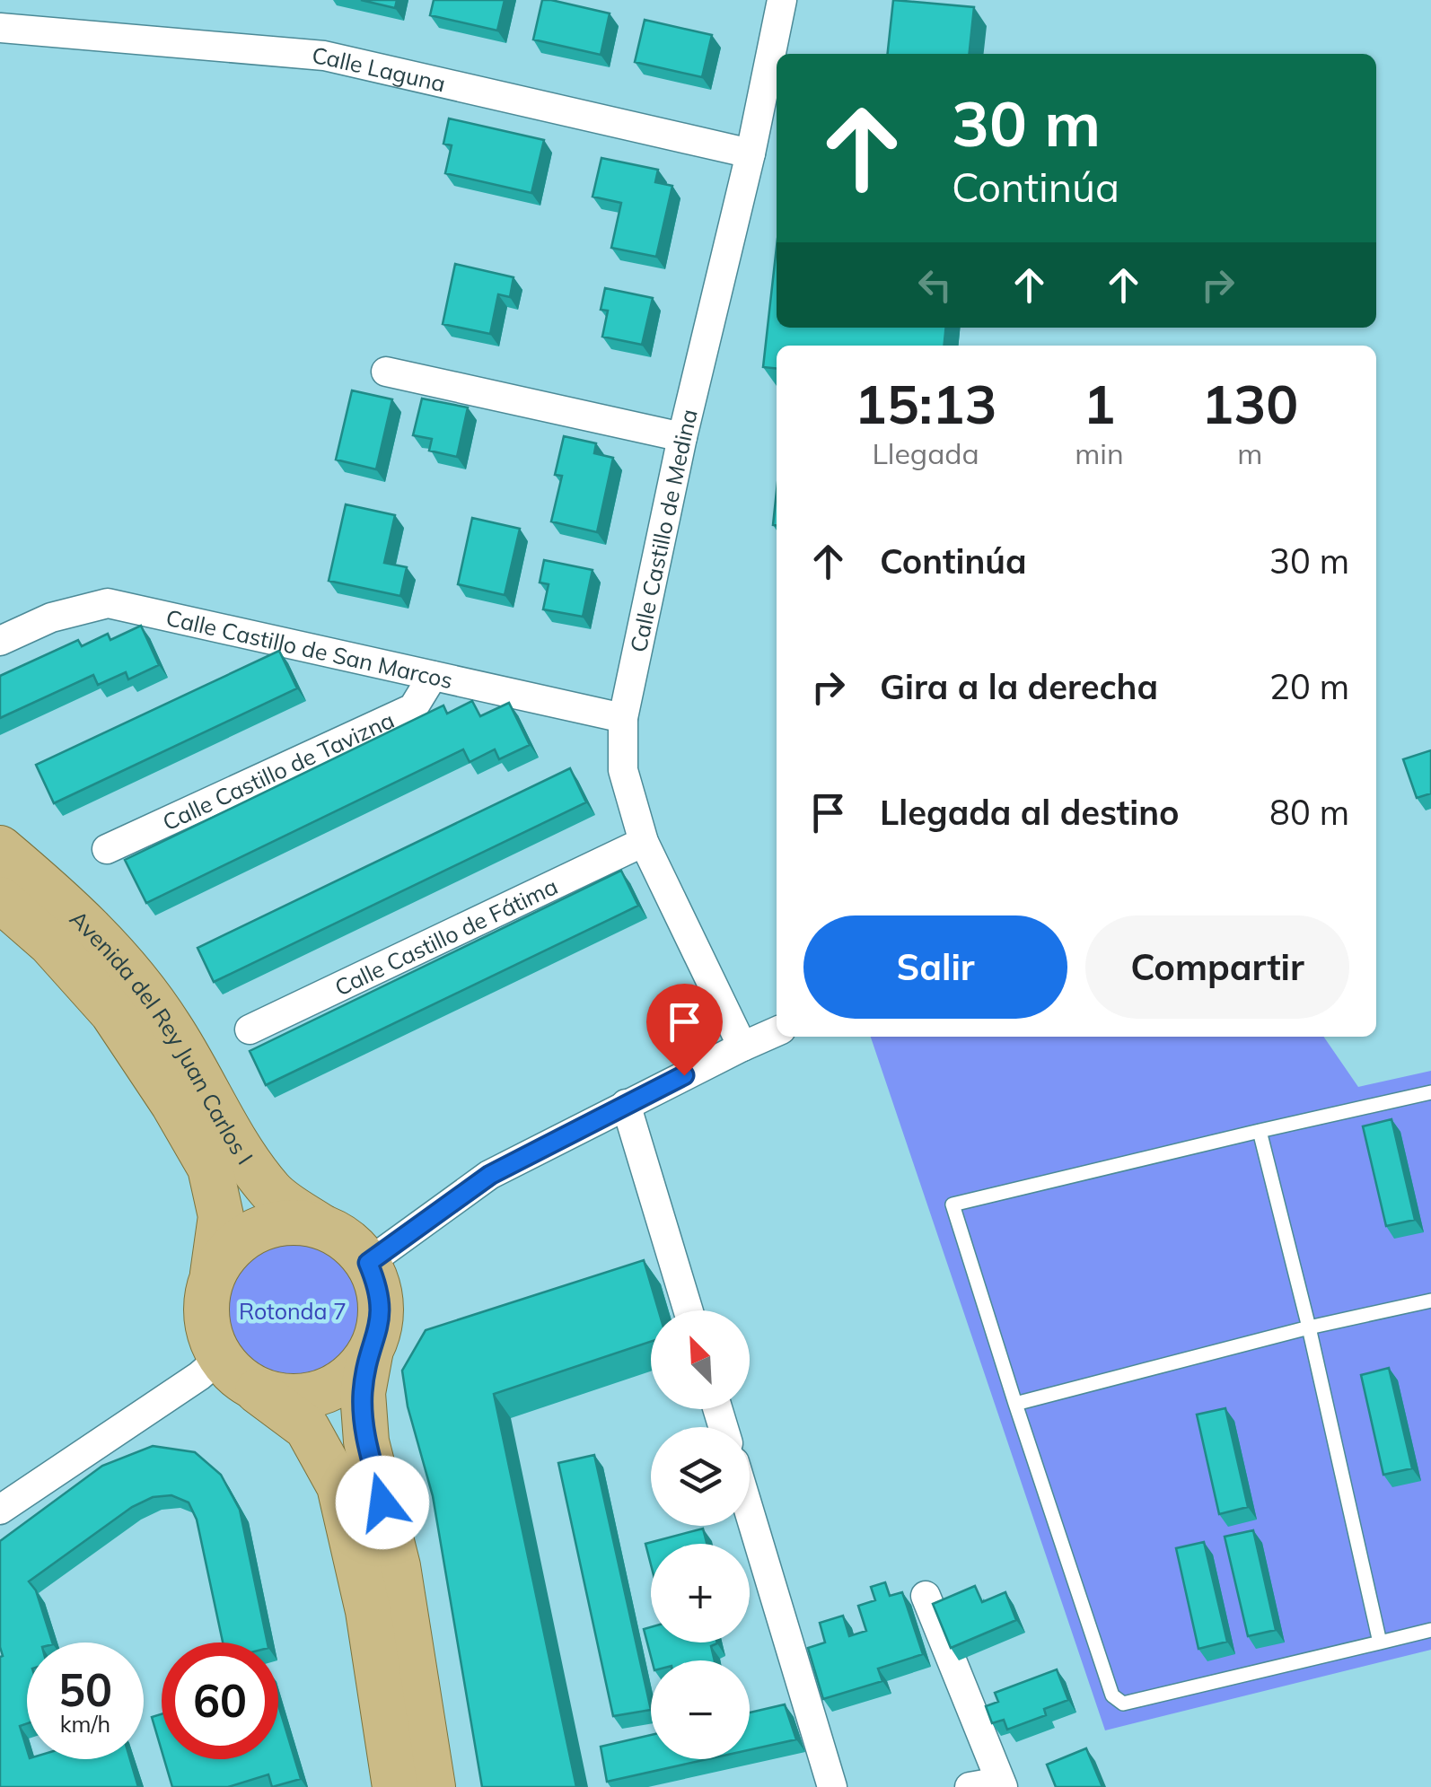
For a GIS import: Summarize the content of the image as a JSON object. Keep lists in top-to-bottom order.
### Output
{
  "streets": {
    "main road": ["Avenida del Rey Juan Carlos I"],
    "street": [
      "Calle Laguna",
      "Calle Castillo de Medina",
      "Calle Castillo de San Marcos",
      "Calle Castillo de Tavizna",
      "Calle Castillo de Fátima"
    ]
  },
  "crossings": [
    ["Calle Laguna", "Calle Castillo de Medina"],
    ["Calle Castillo de Medina", "Calle Castillo de San Marcos"],
    ["Calle Castillo de Medina", "Calle Castillo de Fátima"],
    ["Calle Castillo de San Marcos", "Calle Castillo de Tavizna"]
  ],
  "parks": ["Rotonda 7"],
  "north": "top left",
  "page": {
    "turn": ["30 m", "Continúa"],
    "eta": [
      "15:13",
      "Llegada",
      "1",
      "min",
      "130",
      "m"
    ],
    "list": [
      {
        "name": "Continúa",
        "value": "30 m"
      },
      {
        "name": "Gira a la derecha",
        "value": "20 m"
      },
      {
        "name": "Llegada al destino",
        "value": "80 m"
      }
    ],
    "buttons": ["Salir", "Compartir"],
    "map_buttons": ["+", "−"],
    "speed": "50 km/h",
    "limit": "60"
  }
}
